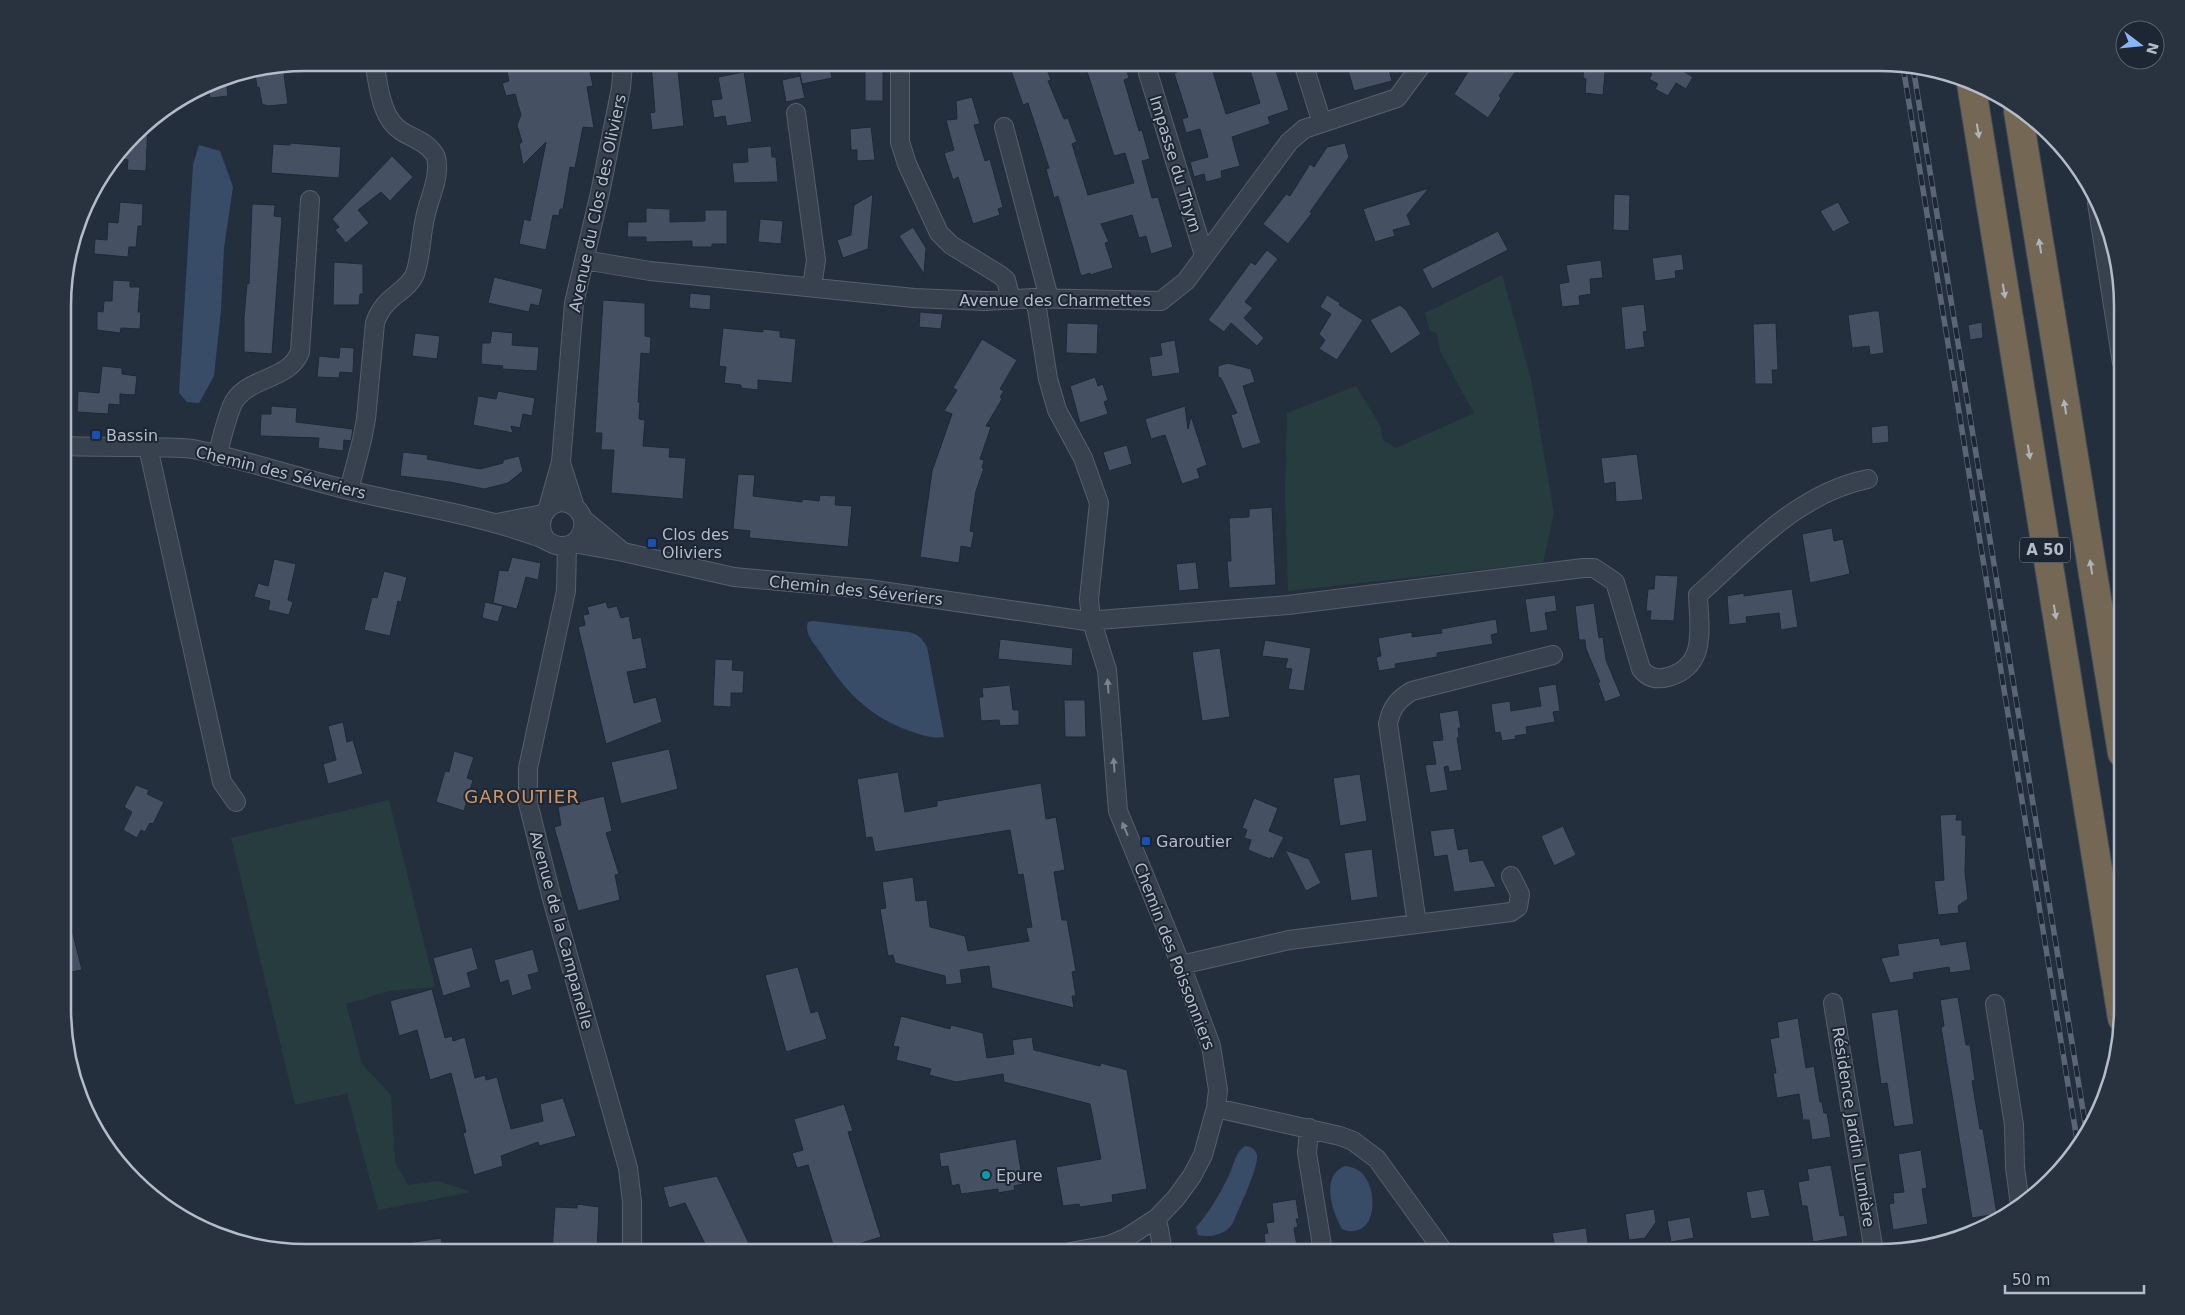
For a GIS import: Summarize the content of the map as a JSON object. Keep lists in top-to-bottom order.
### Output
{
  "streets": {
    "highway": ["A 50"],
    "street": [
      "Impasse du Thym",
      "Avenue du Clos des Oliviers",
      "Avenue des Charmettes",
      "Chemin des Séveriers",
      "Avenue de la Campanelle",
      "Chemin des Poissonniers",
      "Résidence Jardin Lumière"
    ]
  },
  "crossings": [
    ["Impasse du Thym", "Avenue des Charmettes"],
    ["Avenue du Clos des Oliviers", "Avenue des Charmettes"],
    ["Avenue du Clos des Oliviers", "Chemin des Séveriers"],
    ["Avenue du Clos des Oliviers", "Avenue de la Campanelle"],
    ["Avenue des Charmettes", "Chemin des Poissonniers"],
    ["Chemin des Séveriers", "Avenue de la Campanelle"],
    ["Chemin des Séveriers", "Chemin des Poissonniers"]
  ],
  "districts": ["GAROUTIER"],
  "places": {
    "transit": ["Bassin", "Clos des Oliviers", "Garoutier"],
    "other": ["Epure"]
  },
  "scale_bar": "50 m",
  "north": "right"
}
